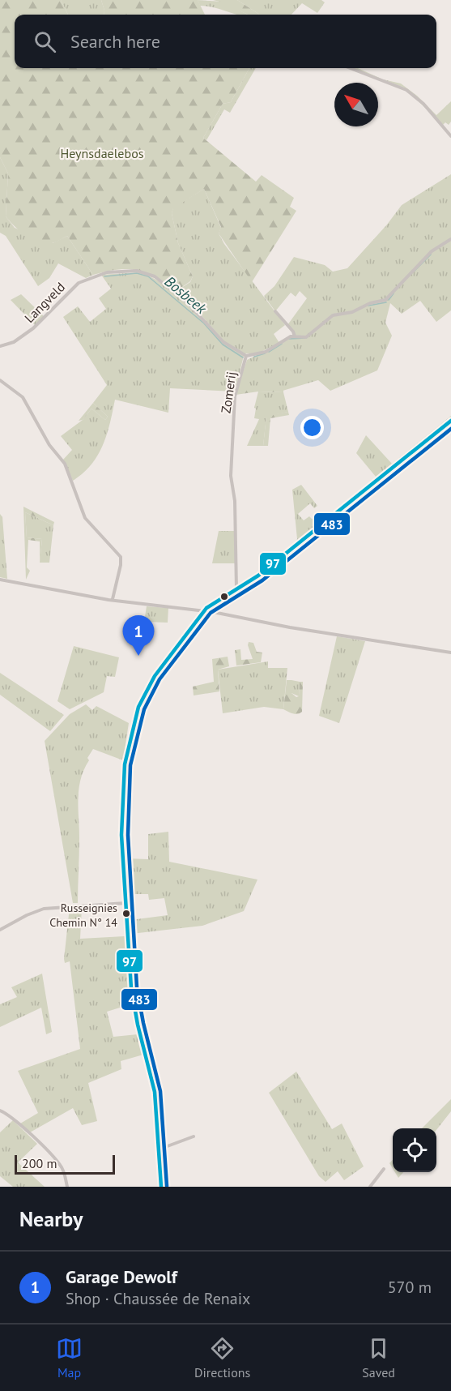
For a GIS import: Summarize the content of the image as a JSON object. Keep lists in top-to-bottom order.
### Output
{
  "streets": {
    "street": ["Langveld", "Zomerij"]
  },
  "crossings": [
    ["Langveld", "Zomerij"]
  ],
  "water": ["Bosbeek"],
  "parks": ["Heynsdaelebos"],
  "places": ["Russeignies Chemin N° 14"],
  "lines": ["transit line 97", "transit line 483"],
  "scale_bar": "200 m",
  "north": "top left",
  "page": {
    "search": "Search here",
    "pins": "1",
    "scale": "200 m",
    "heading": "Nearby",
    "list": [
      {
        "mark": "1",
        "name": "Garage Dewolf",
        "note": "Shop · Chaussée de Renaix",
        "value": "570 m"
      }
    ],
    "nav": ["Map", "Directions", "Saved"]
  }
}
